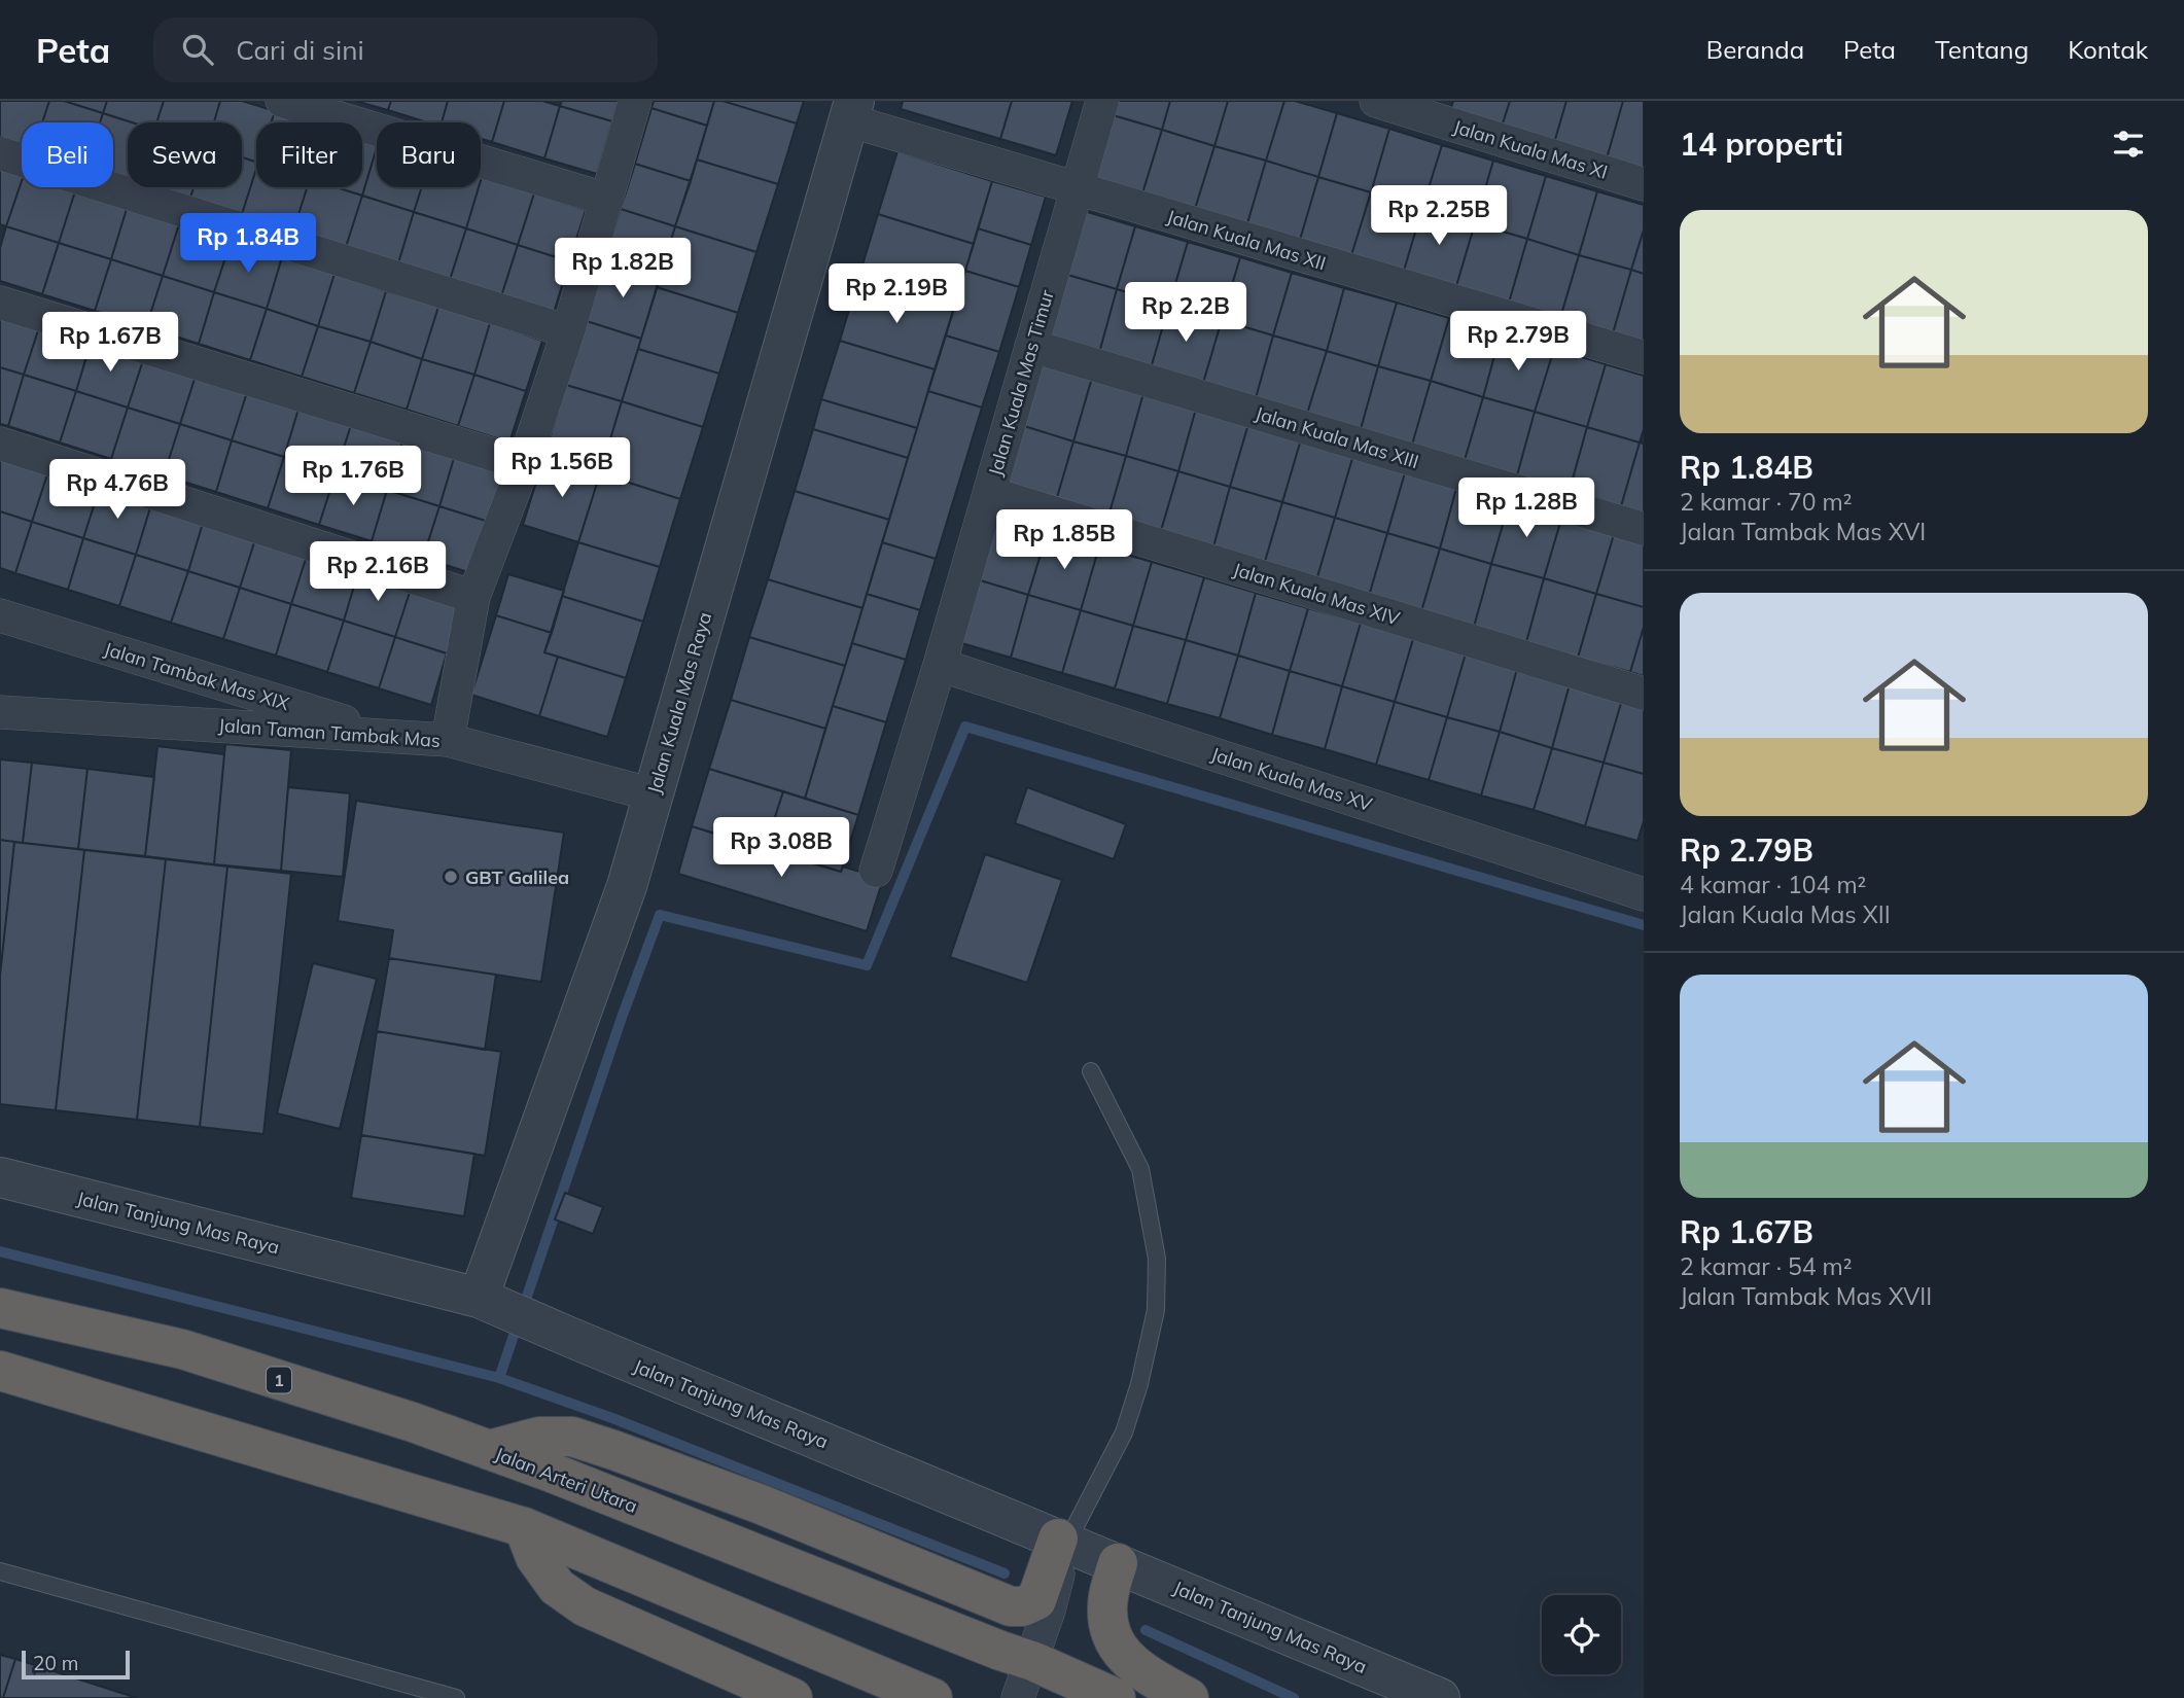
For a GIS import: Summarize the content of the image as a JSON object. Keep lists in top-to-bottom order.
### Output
{
  "streets": {
    "highway": ["1", "Jalan Arteri Utara"],
    "street": [
      "Jalan Kuala Mas XI",
      "Jalan Kuala Mas XII",
      "Jalan Kuala Mas Timur",
      "Jalan Kuala Mas XIII",
      "Jalan Kuala Mas XIV",
      "Jalan Tambak Mas XIX",
      "Jalan Kuala Mas Raya",
      "Jalan Taman Tambak Mas",
      "Jalan Kuala Mas XV",
      "Jalan Tanjung Mas Raya"
    ]
  },
  "crossings": [
    ["Jalan Kuala Mas XII", "Jalan Kuala Mas Timur"],
    ["Jalan Kuala Mas XII", "Jalan Kuala Mas Raya"],
    ["Jalan Kuala Mas Timur", "Jalan Kuala Mas XIII"],
    ["Jalan Kuala Mas Timur", "Jalan Kuala Mas XIV"],
    ["Jalan Kuala Mas Timur", "Jalan Kuala Mas XV"],
    ["Jalan Tambak Mas XIX", "Jalan Taman Tambak Mas"],
    ["Jalan Kuala Mas Raya", "Jalan Taman Tambak Mas"],
    ["Jalan Kuala Mas Raya", "Jalan Tanjung Mas Raya"]
  ],
  "places": ["GBT Galilea"],
  "scale_bar": "20 m",
  "page": {
    "header": "Peta",
    "search": "Cari di sini",
    "nav": [
      "Beranda",
      "Peta",
      "Tentang",
      "Kontak"
    ],
    "heading": "14 properti",
    "chip": [
      "Beli",
      "Sewa",
      "Filter",
      "Baru"
    ],
    "price": [
      "Rp 2.25B",
      "Rp 1.84B",
      "Rp 1.82B",
      "Rp 2.19B",
      "Rp 2.2B",
      "Rp 2.79B",
      "Rp 1.67B",
      "Rp 1.56B",
      "Rp 1.76B",
      "Rp 4.76B",
      "Rp 1.28B",
      "Rp 1.85B",
      "Rp 2.16B",
      "Rp 3.08B"
    ],
    "list": [
      {
        "name": "Rp 1.84B",
        "note": "2 kamar · 70 m² · Jalan Tambak Mas XVI"
      },
      {
        "name": "Rp 2.79B",
        "note": "4 kamar · 104 m² · Jalan Kuala Mas XII"
      },
      {
        "name": "Rp 1.67B",
        "note": "2 kamar · 54 m² · Jalan Tambak Mas XVII"
      }
    ],
    "scale": "20 m"
  }
}
